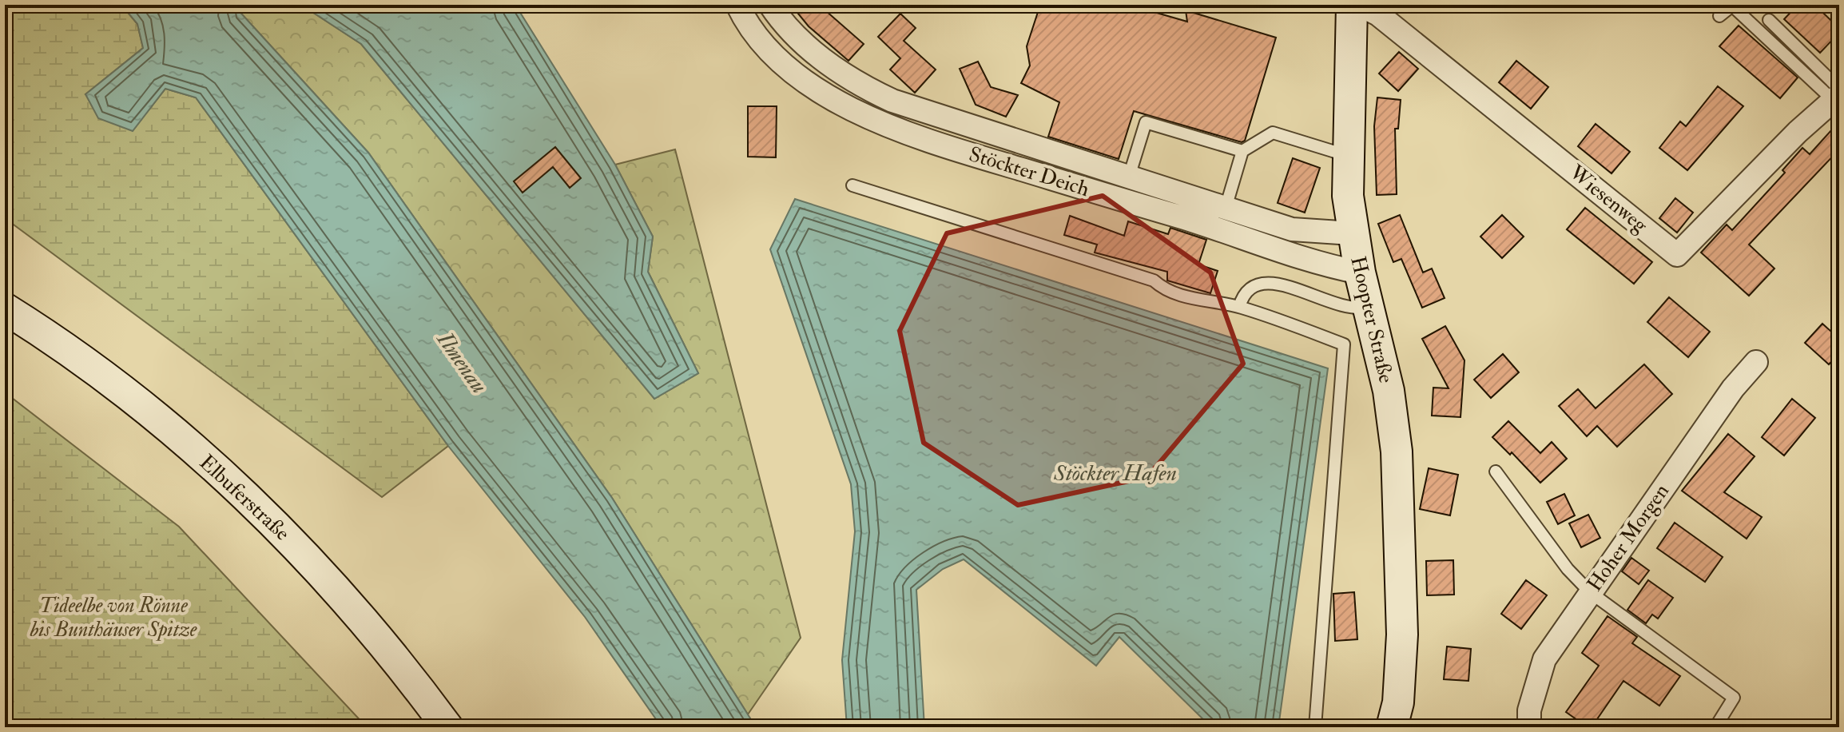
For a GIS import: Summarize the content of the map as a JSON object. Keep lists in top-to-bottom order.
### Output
{
  "streets": {
    "street": [
      "Stöckter Deich",
      "Wiesenweg",
      "Hoopter Straße",
      "Elbuferstraße",
      "Hoher Morgen"
    ]
  },
  "crossings": [
    ["Stöckter Deich", "Hoopter Straße"]
  ],
  "water": ["Ilmenau", "Stöckter Hafen"],
  "parks": ["Tideelbe von Rönne bis Bunthäuser Spitze"]
}
